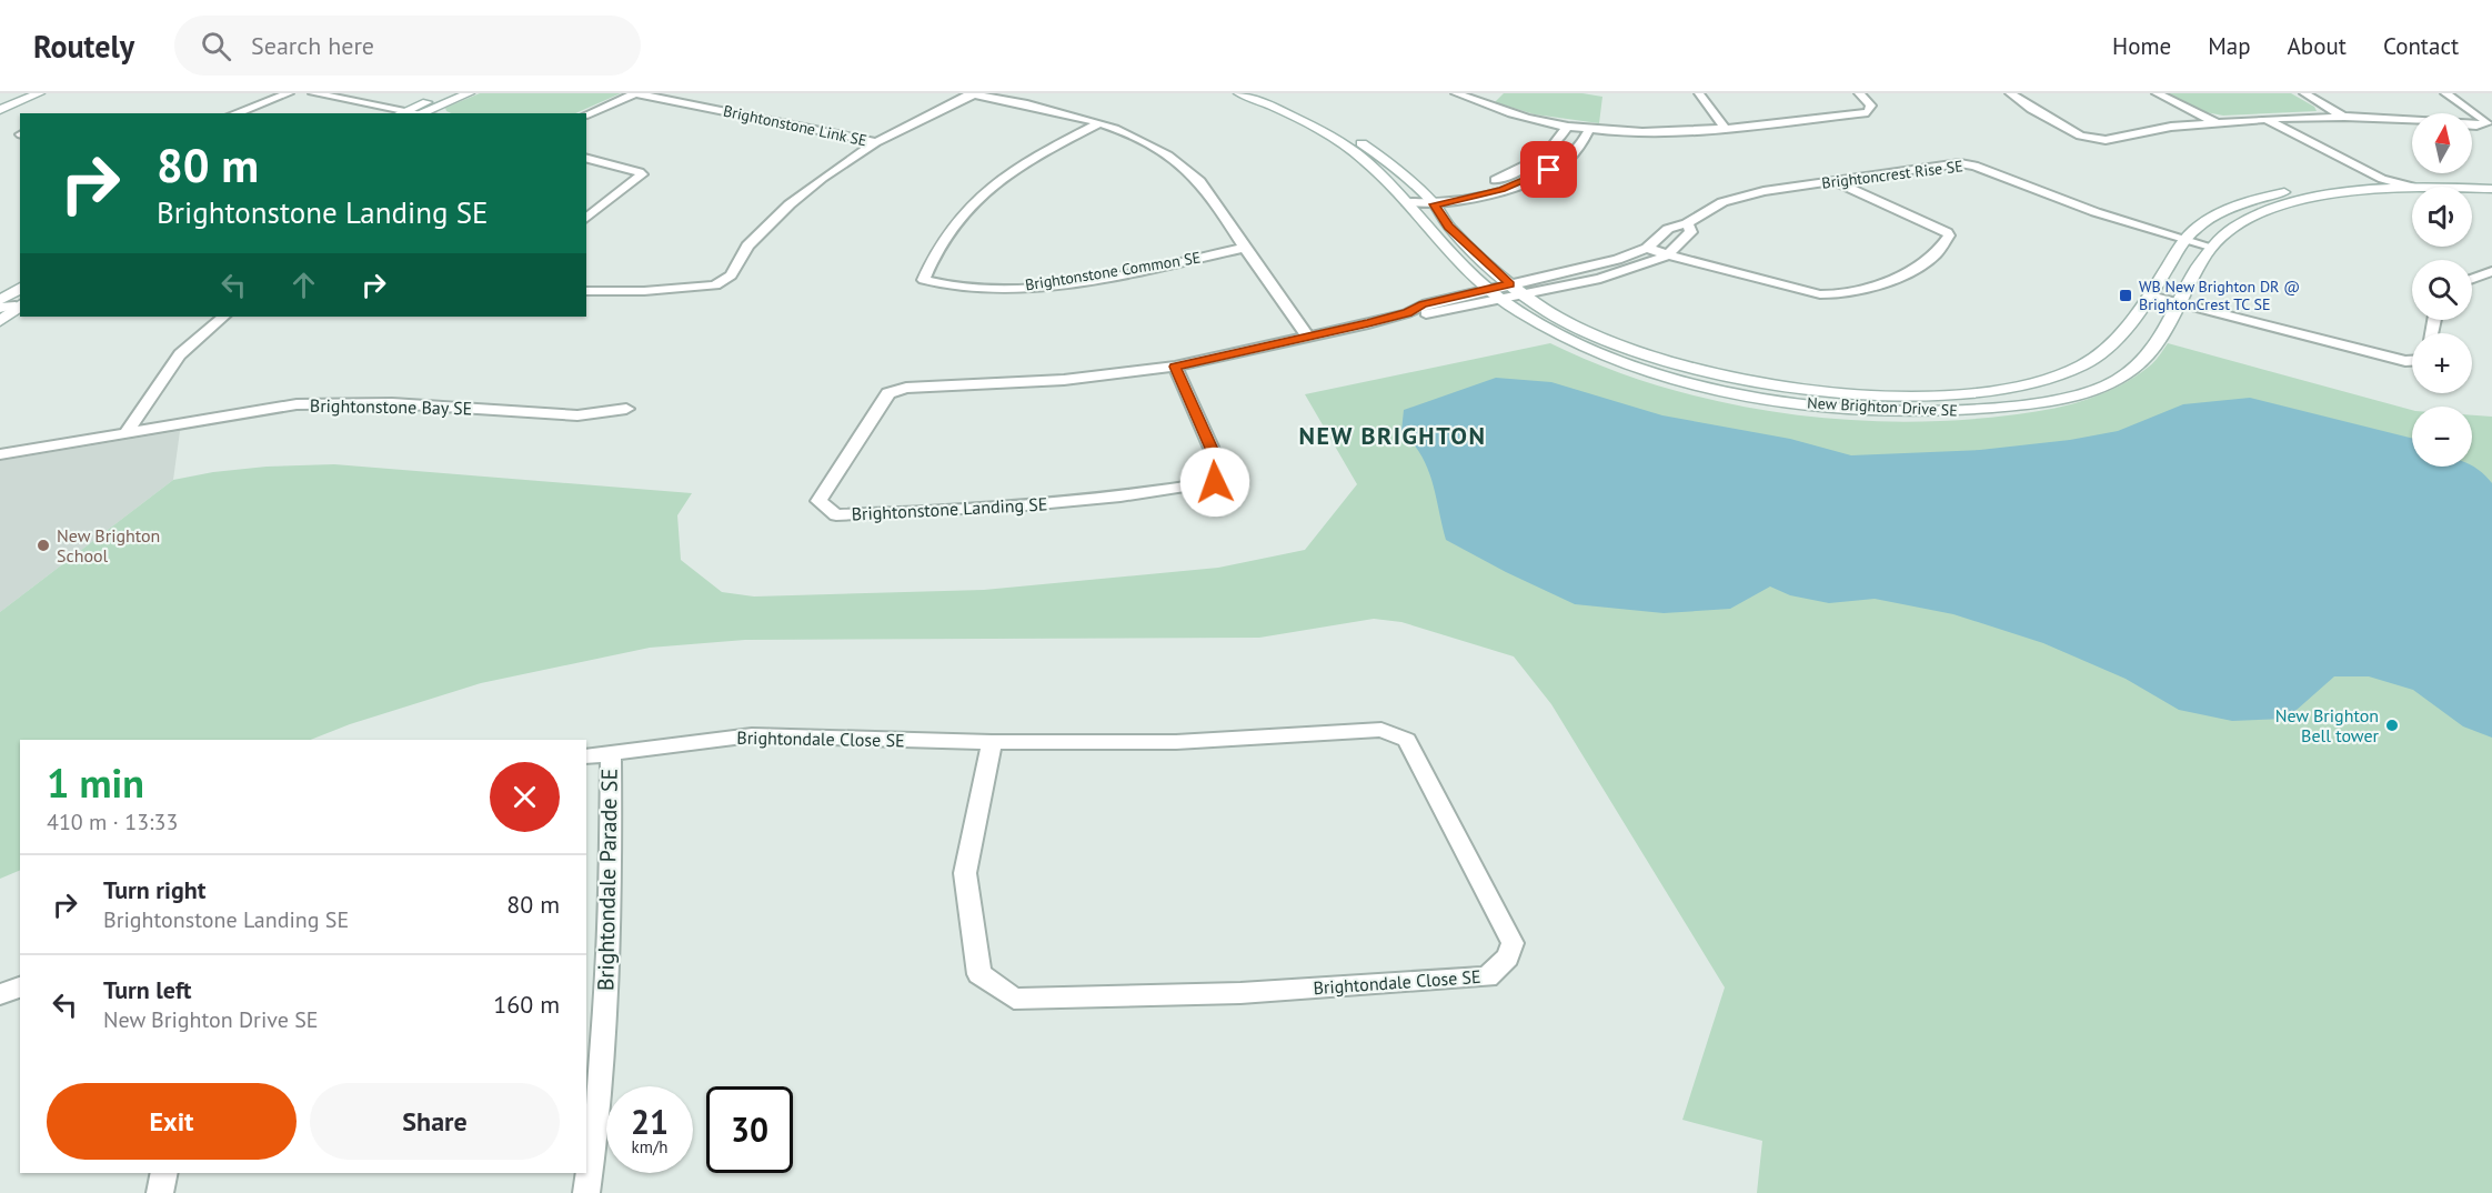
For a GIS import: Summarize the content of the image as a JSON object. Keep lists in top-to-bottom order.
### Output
{
  "streets": {
    "street": [
      "Brightonstone Link SE",
      "Brightoncrest Rise SE",
      "Brightonstone Common SE",
      "Brightonstone Bay SE",
      "New Brighton Drive SE",
      "Brightonstone Landing SE",
      "Brightondale Close SE",
      "Brightondale Parade SE"
    ]
  },
  "crossings": [
    ["Brightoncrest Rise SE", "New Brighton Drive SE"],
    ["Brightoncrest Rise SE", "Brightonstone Landing SE"],
    ["New Brighton Drive SE", "Brightonstone Landing SE"],
    ["Brightondale Close SE", "Brightondale Parade SE"]
  ],
  "districts": ["NEW BRIGHTON"],
  "places": {
    "transit": ["WB New Brighton DR @ BrightonCrest TC SE"],
    "other": ["New Brighton School", "New Brighton Bell tower"]
  },
  "north": "top",
  "page": {
    "header": "Routely",
    "search": "Search here",
    "nav": [
      "Home",
      "Map",
      "About",
      "Contact"
    ],
    "map_buttons": ["+", "−"],
    "turn": ["80 m", "Brightonstone Landing SE"],
    "heading": ["1 min", "410 m · 13:33"],
    "list": [
      {
        "name": "Turn right",
        "note": "Brightonstone Landing SE",
        "value": "80 m"
      },
      {
        "name": "Turn left",
        "note": "New Brighton Drive SE",
        "value": "160 m"
      }
    ],
    "buttons": ["Exit", "Share"],
    "speed": "21 km/h",
    "limit": "30"
  }
}
